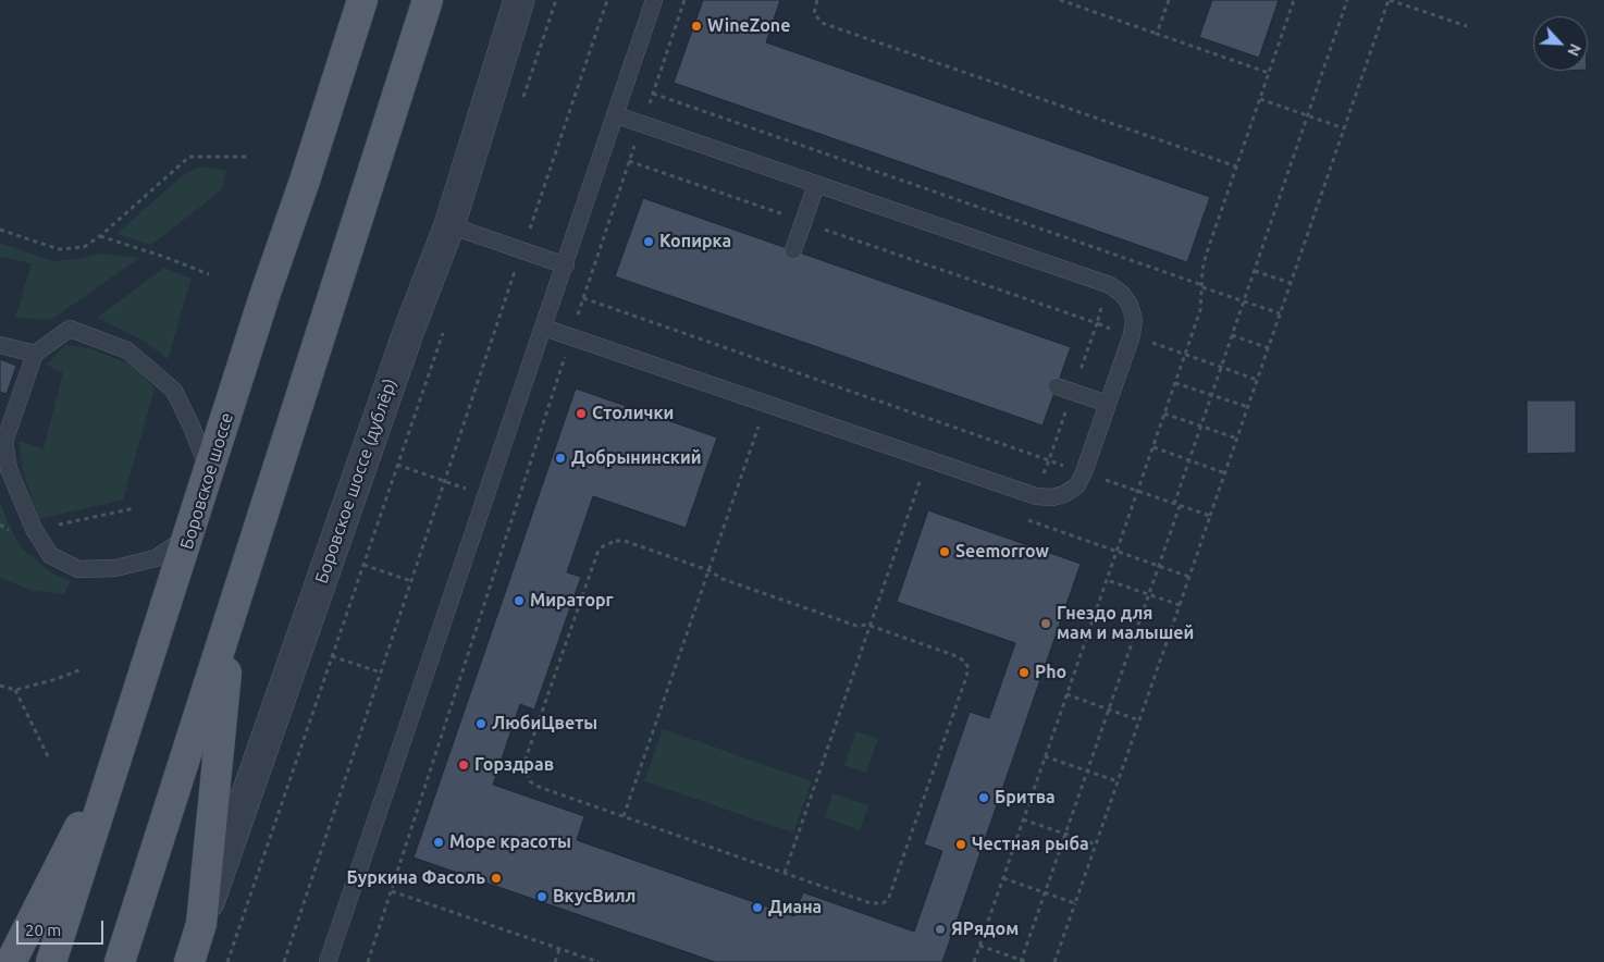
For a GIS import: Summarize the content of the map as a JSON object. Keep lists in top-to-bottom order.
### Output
{
  "streets": {
    "main road": ["Боровское шоссе", "Боровское шоссе (дублёр)"]
  },
  "places": [
    "WineZone",
    "Копирка",
    "Столички",
    "Добрынинский",
    "Seemorrow",
    "Мираторг",
    "Гнездо для мам и малышей",
    "Pho",
    "ЛюбиЦветы",
    "Горздрав",
    "Бритва",
    "Море красоты",
    "Честная рыба",
    "Буркина Фасоль",
    "ВкусВилл",
    "Диана",
    "ЯРядом"
  ],
  "scale_bar": "20 m",
  "north": "bottom right"
}
